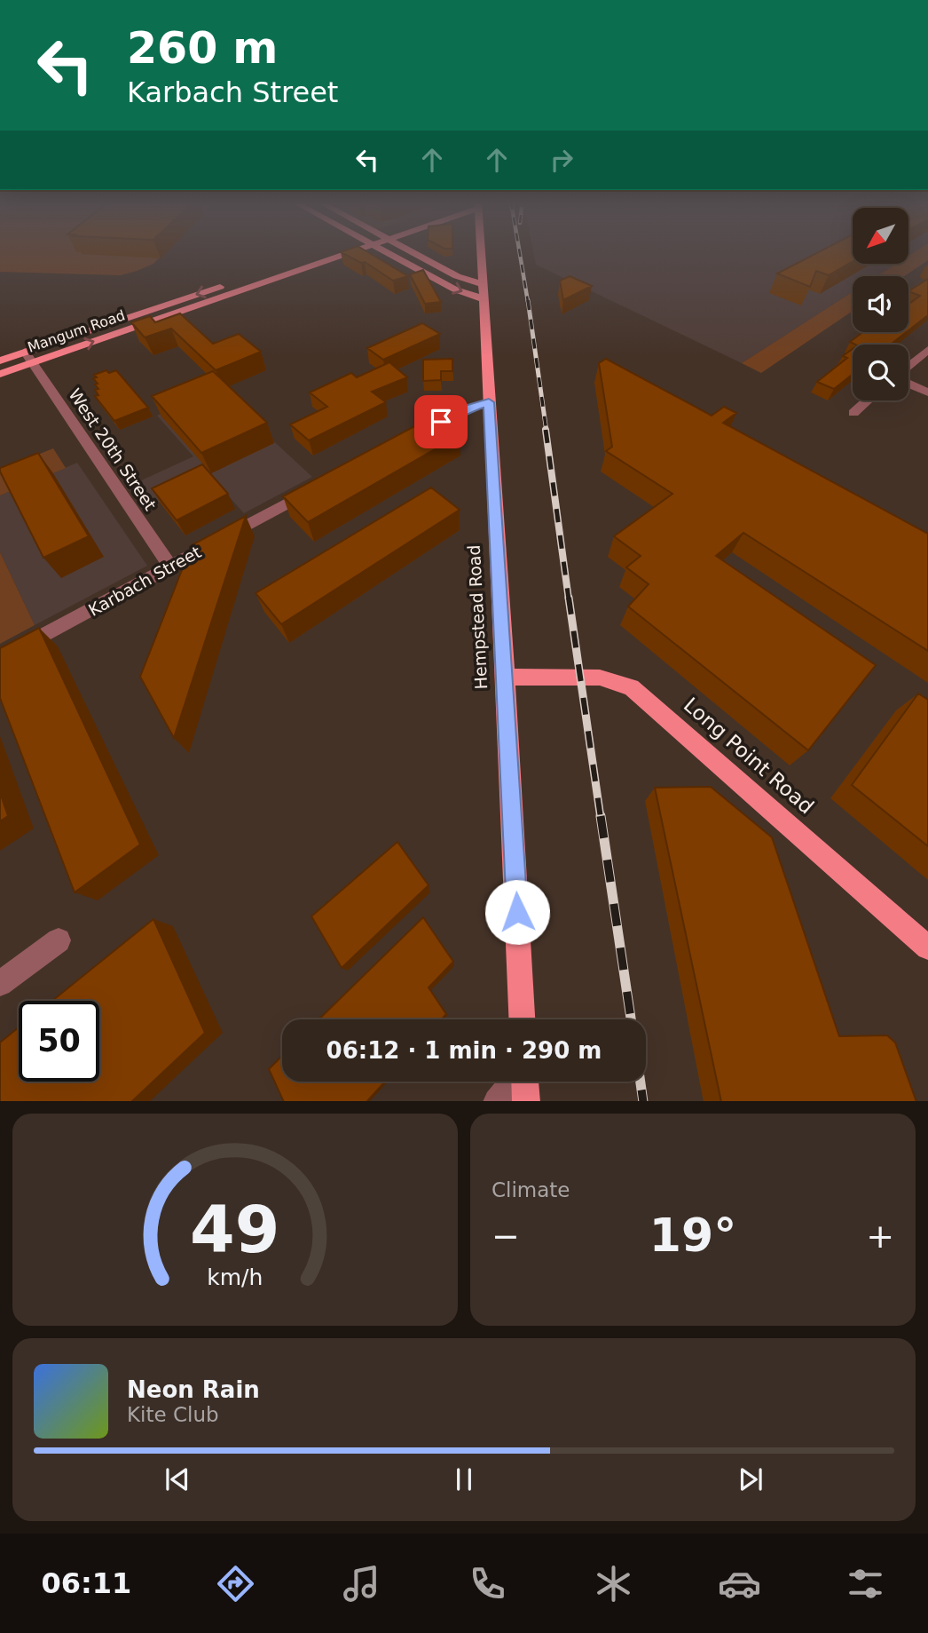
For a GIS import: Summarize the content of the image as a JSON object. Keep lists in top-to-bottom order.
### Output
{
  "streets": {
    "main road": ["Mangum Road", "Hempstead Road", "Long Point Road"],
    "street": ["West 20th Street", "Karbach Street"]
  },
  "crossings": [
    ["Mangum Road", "West 20th Street"],
    ["West 20th Street", "Karbach Street"],
    ["Hempstead Road", "Long Point Road"]
  ],
  "north": "bottom left",
  "page": {
    "turn": ["260 m", "Karbach Street"],
    "limit": "50",
    "trip": "06:12 · 1 min · 290 m",
    "tile": "Climate",
    "heat": ["−", "19°", "+"],
    "song": ["Neon Rain", "Kite Club"],
    "tabs": "06:11",
    "gauge": ["49", "km/h"]
  }
}
